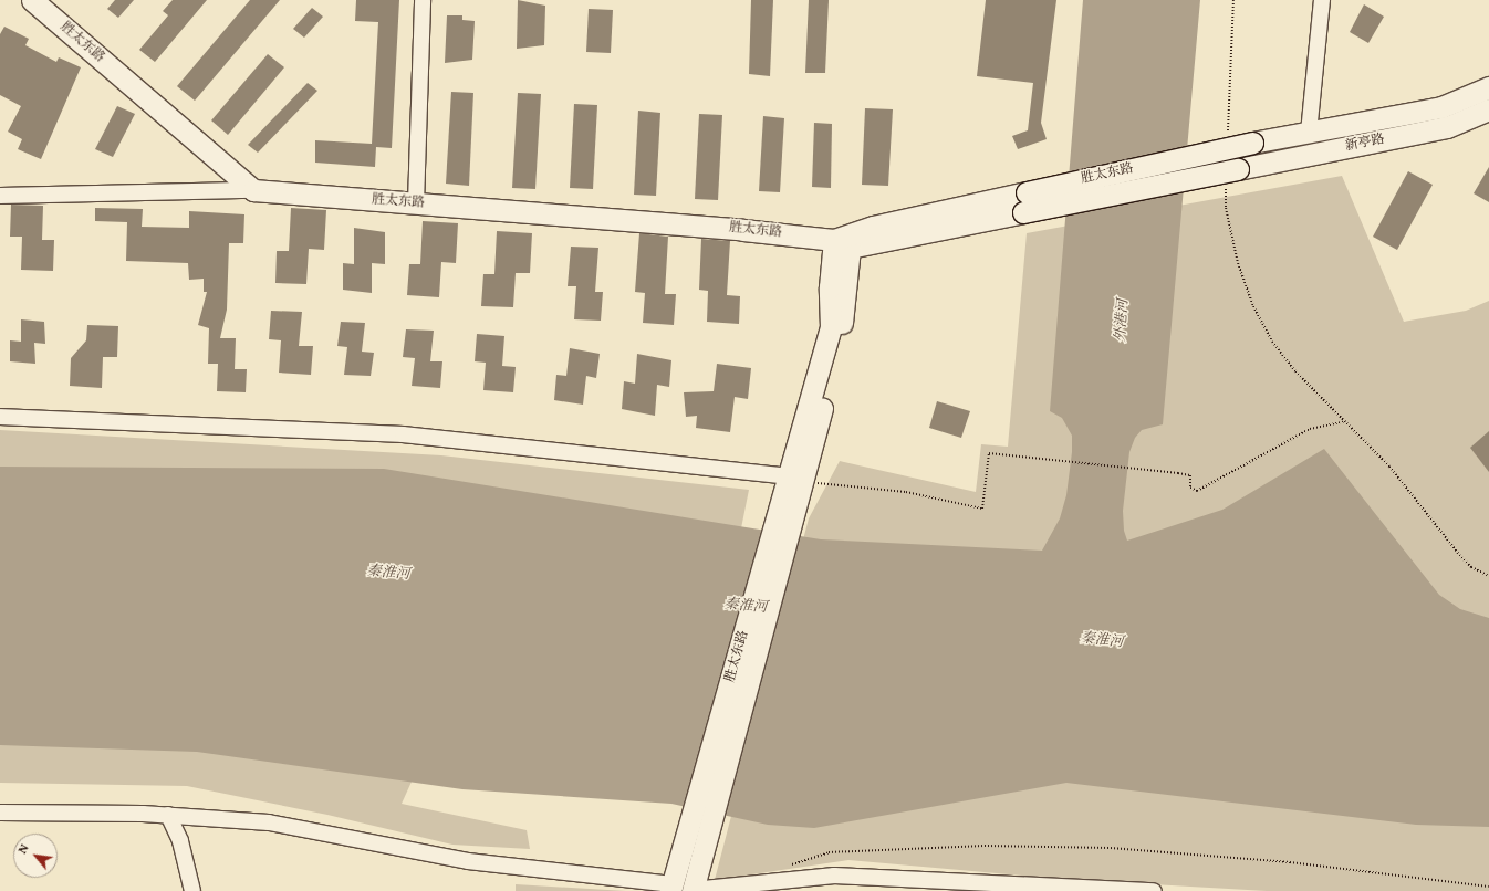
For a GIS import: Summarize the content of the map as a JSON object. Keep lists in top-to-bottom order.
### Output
{
  "streets": {
    "main road": ["胜太东路", "新亭路"]
  },
  "crossings": [
    ["胜太东路", "新亭路"]
  ],
  "water": ["外港河", "秦淮河"],
  "north": "top left"
}
